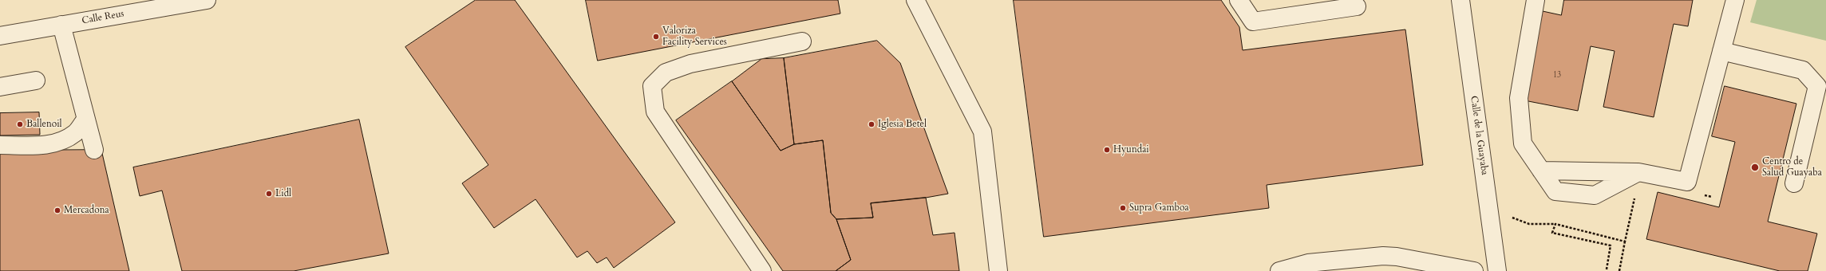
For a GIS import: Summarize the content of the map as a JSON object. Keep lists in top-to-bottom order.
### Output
{
  "streets": {
    "street": ["Calle Reus", "Calle de la Guayaba"]
  },
  "places": [
    "Valoriza Facility Services",
    "Ballenoil",
    "Iglesia Betel",
    "Hyundai",
    "Centro de Salud Guayaba",
    "Lidl",
    "Supra Gamboa",
    "Mercadona"
  ],
  "house_numbers": ["13"]
}
